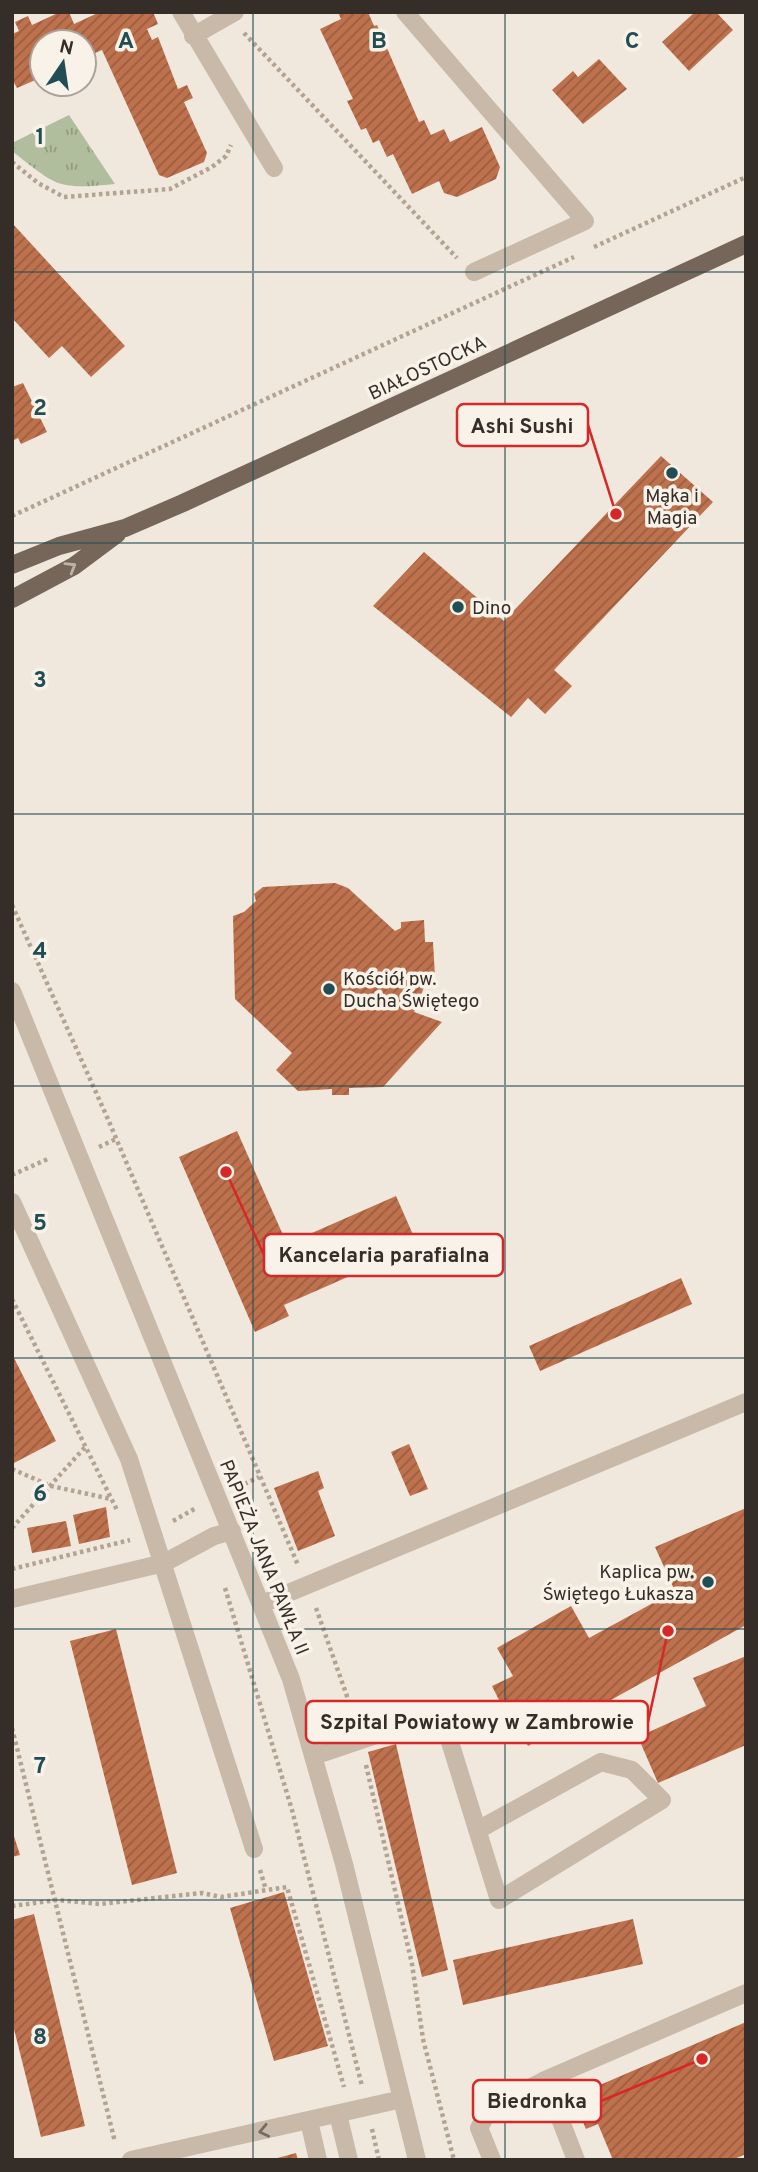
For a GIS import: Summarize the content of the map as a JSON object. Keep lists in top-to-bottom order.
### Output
{
  "streets": {
    "main road": ["BIAŁOSTOCKA"],
    "street": ["PAPIEŻA JANA PAWŁA II"]
  },
  "places": [
    "Mąka i Magia",
    "Ashi Sushi",
    "Dino",
    "Kościół pw. Ducha Świętego",
    "Kancelaria parafialna",
    "Kaplica pw. Świętego Łukasza",
    "Szpital Powiatowy w Zambrowie",
    "Biedronka"
  ],
  "north": "top",
  "grid": {
    "columns": ["A", "B", "C"],
    "rows": [
      "1",
      "2",
      "3",
      "4",
      "5",
      "6",
      "7",
      "8"
    ]
  }
}
